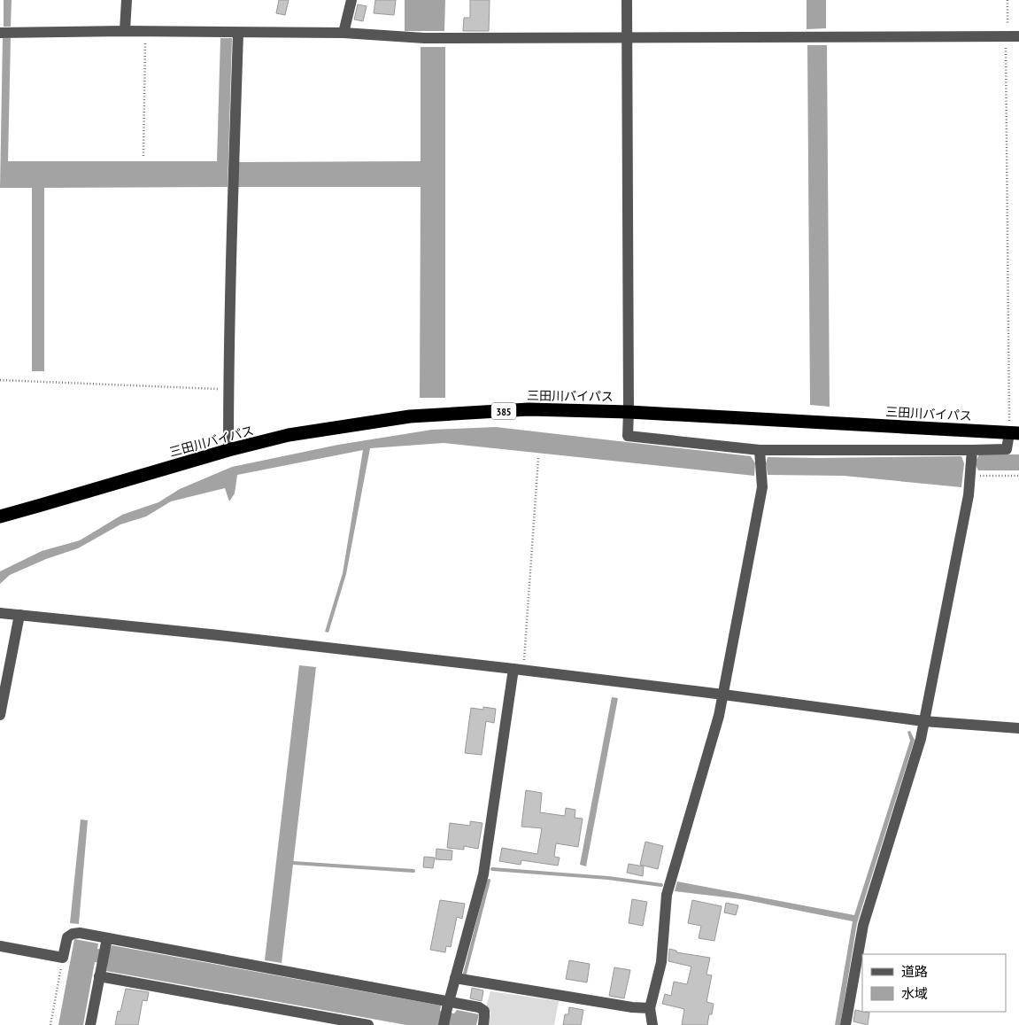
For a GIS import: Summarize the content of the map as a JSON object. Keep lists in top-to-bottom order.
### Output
{
  "streets": {
    "highway": ["三田川バイパス", "385"]
  },
  "legend": ["道路", "水域"]
}
